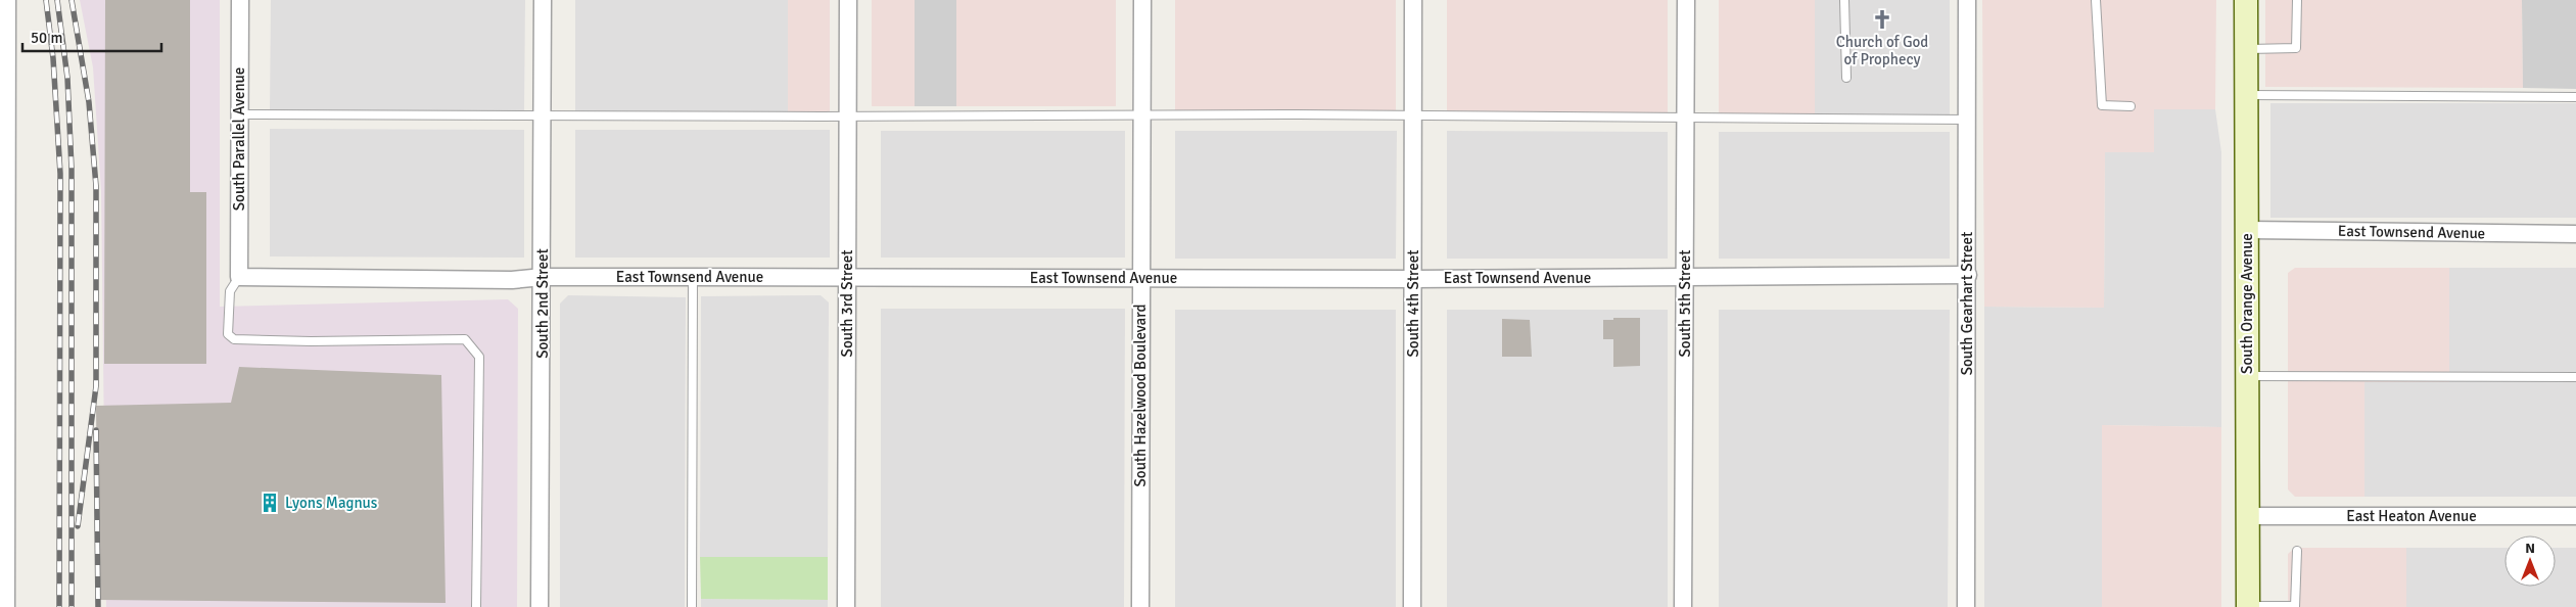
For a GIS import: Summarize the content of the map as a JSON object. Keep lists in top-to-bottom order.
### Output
{
  "streets": {
    "street": [
      "South Parallel Avenue",
      "East Townsend Avenue",
      "South 2nd Street",
      "South 3rd Street",
      "South 4th Street",
      "South 5th Street",
      "South Gearhart Street",
      "South Orange Avenue",
      "South Hazelwood Boulevard",
      "East Heaton Avenue"
    ]
  },
  "crossings": [
    ["South Parallel Avenue", "East Townsend Avenue"],
    ["East Townsend Avenue", "South 2nd Street"],
    ["East Townsend Avenue", "South 3rd Street"],
    ["East Townsend Avenue", "South 4th Street"],
    ["East Townsend Avenue", "South 5th Street"],
    ["East Townsend Avenue", "South Gearhart Street"],
    ["East Townsend Avenue", "South Orange Avenue"],
    ["East Townsend Avenue", "South Hazelwood Boulevard"],
    ["South Orange Avenue", "East Heaton Avenue"]
  ],
  "places": {
    "church": ["Church of God of Prophecy"],
    "building": ["Lyons Magnus"]
  },
  "scale_bar": "50 m",
  "north": "top"
}
